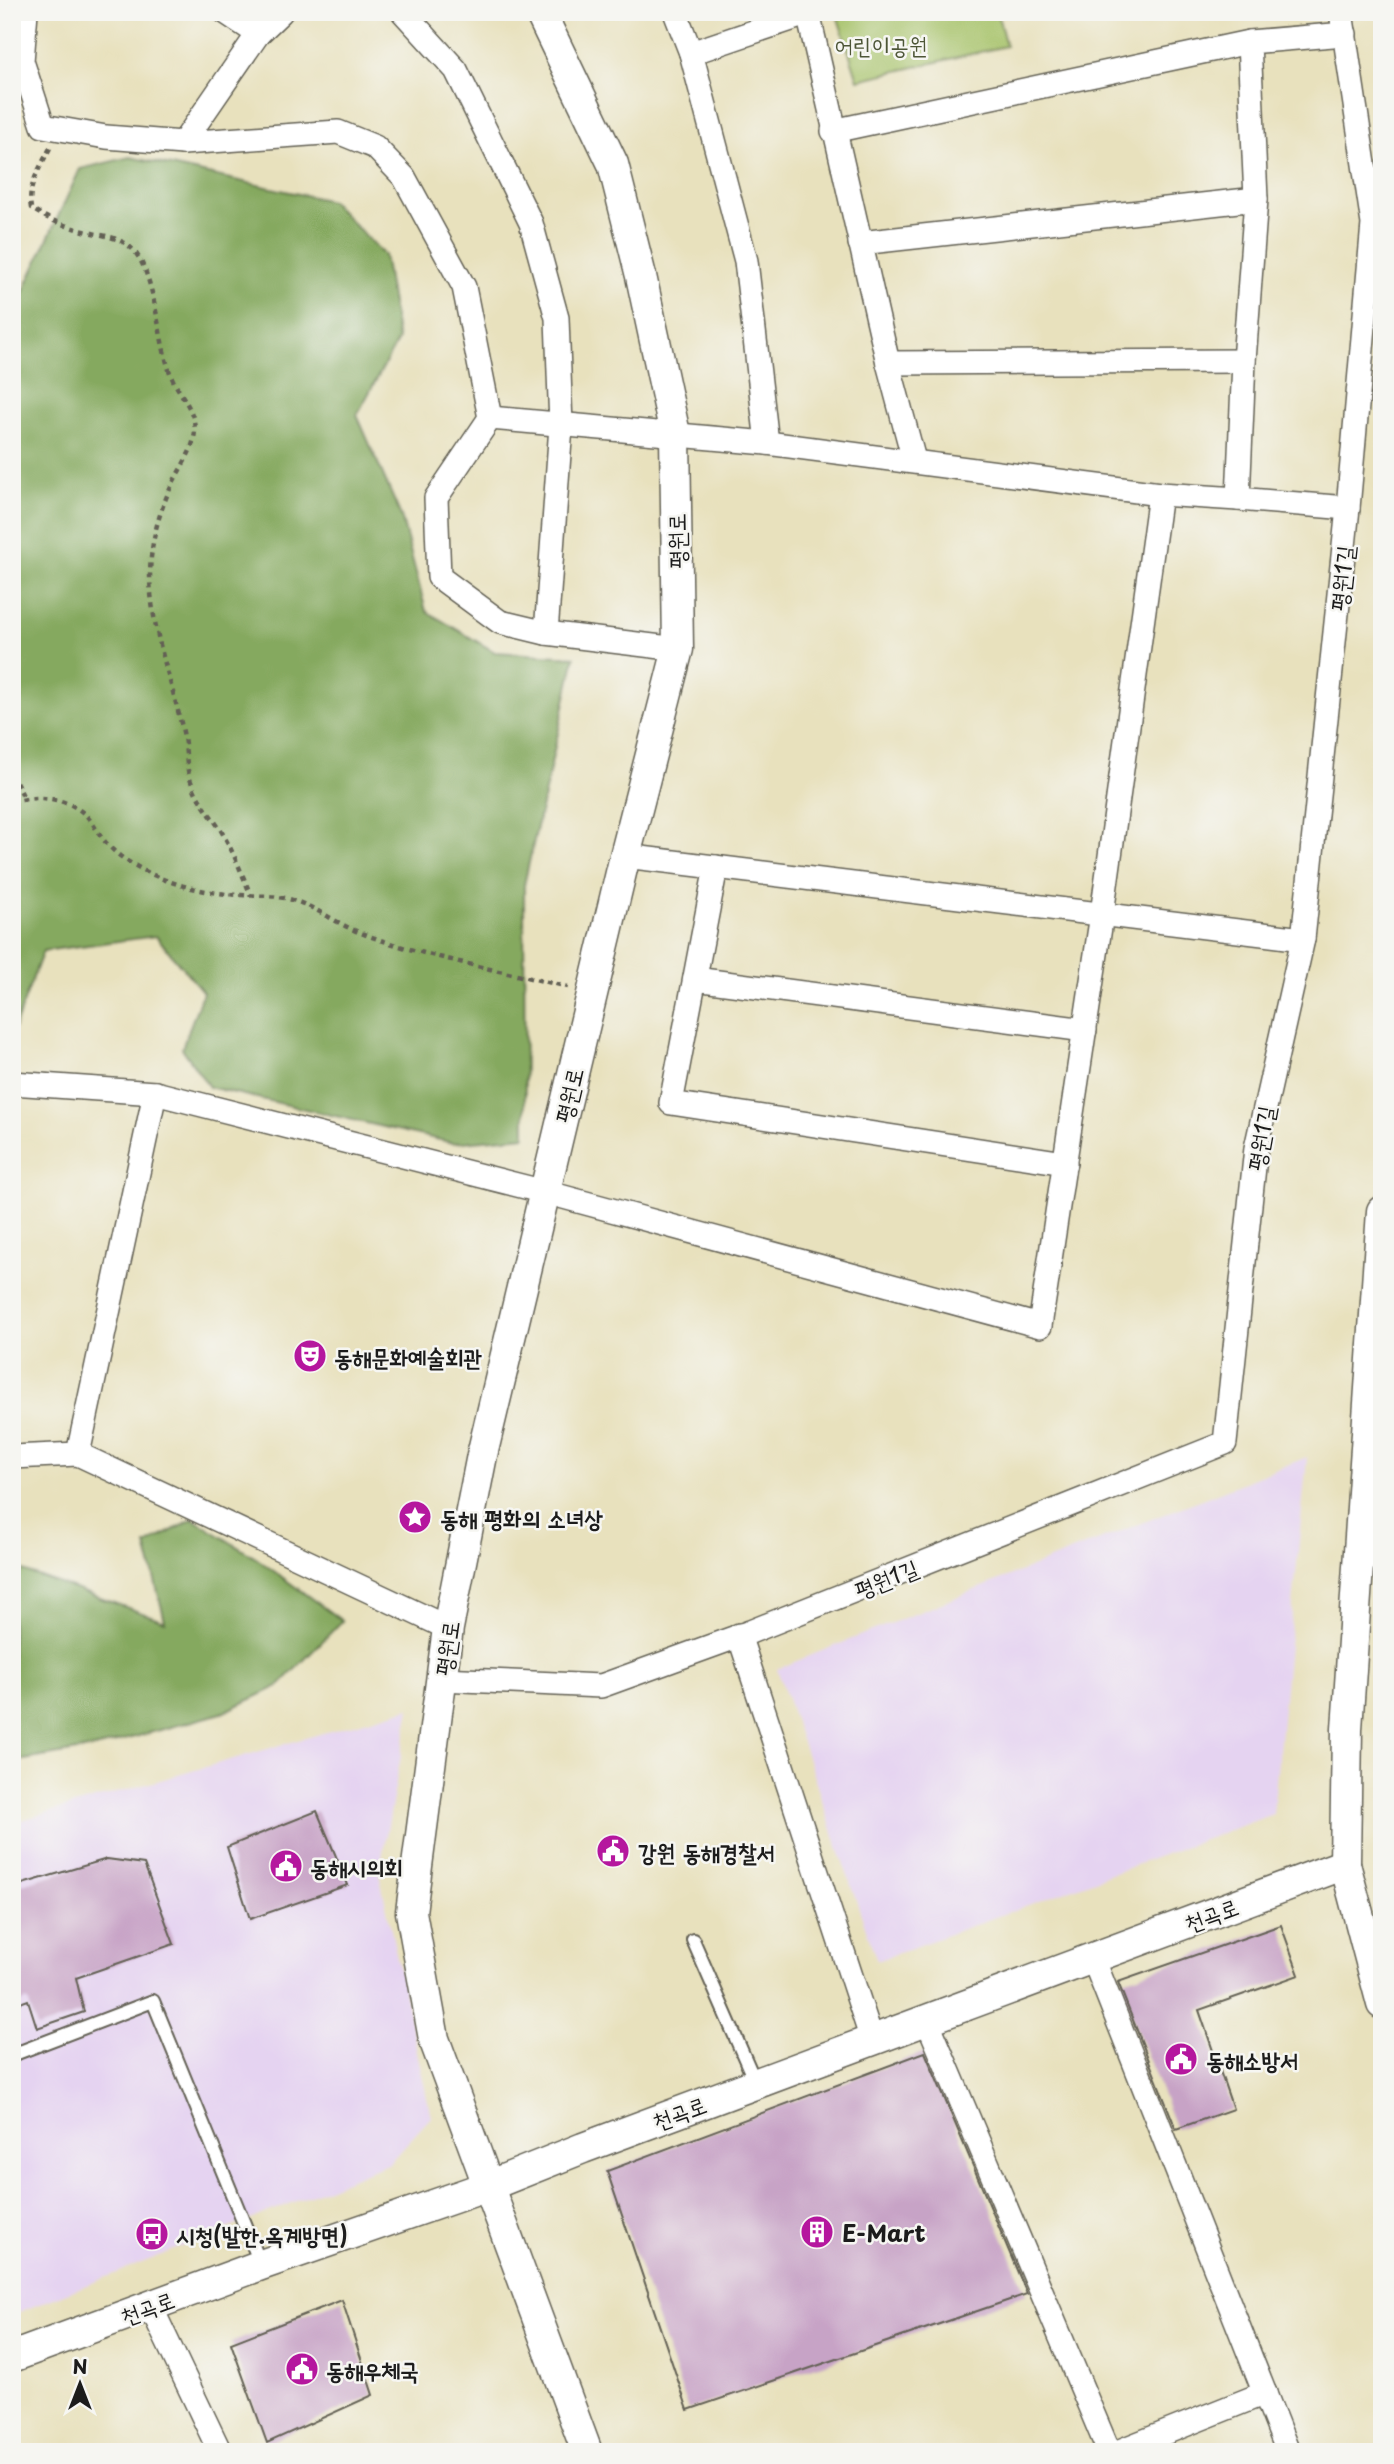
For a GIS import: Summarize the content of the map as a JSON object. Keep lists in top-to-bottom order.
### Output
{
  "streets": {
    "street": ["평원로", "평원1길", "천곡로"]
  },
  "crossings": [
    ["평원로", "평원1길"],
    ["평원로", "천곡로"]
  ],
  "parks": ["어린이공원"],
  "places": {
    "theatre": ["동해문화예술회관"],
    "place": ["동해 평화의 소녀상"],
    "public building": [
      "강원 동해경찰서",
      "동해시의회",
      "동해소방서",
      "동해우체국"
    ],
    "building": ["E-Mart"],
    "bus stop": ["시청(발한.옥계방면)"]
  },
  "north": "top"
}
